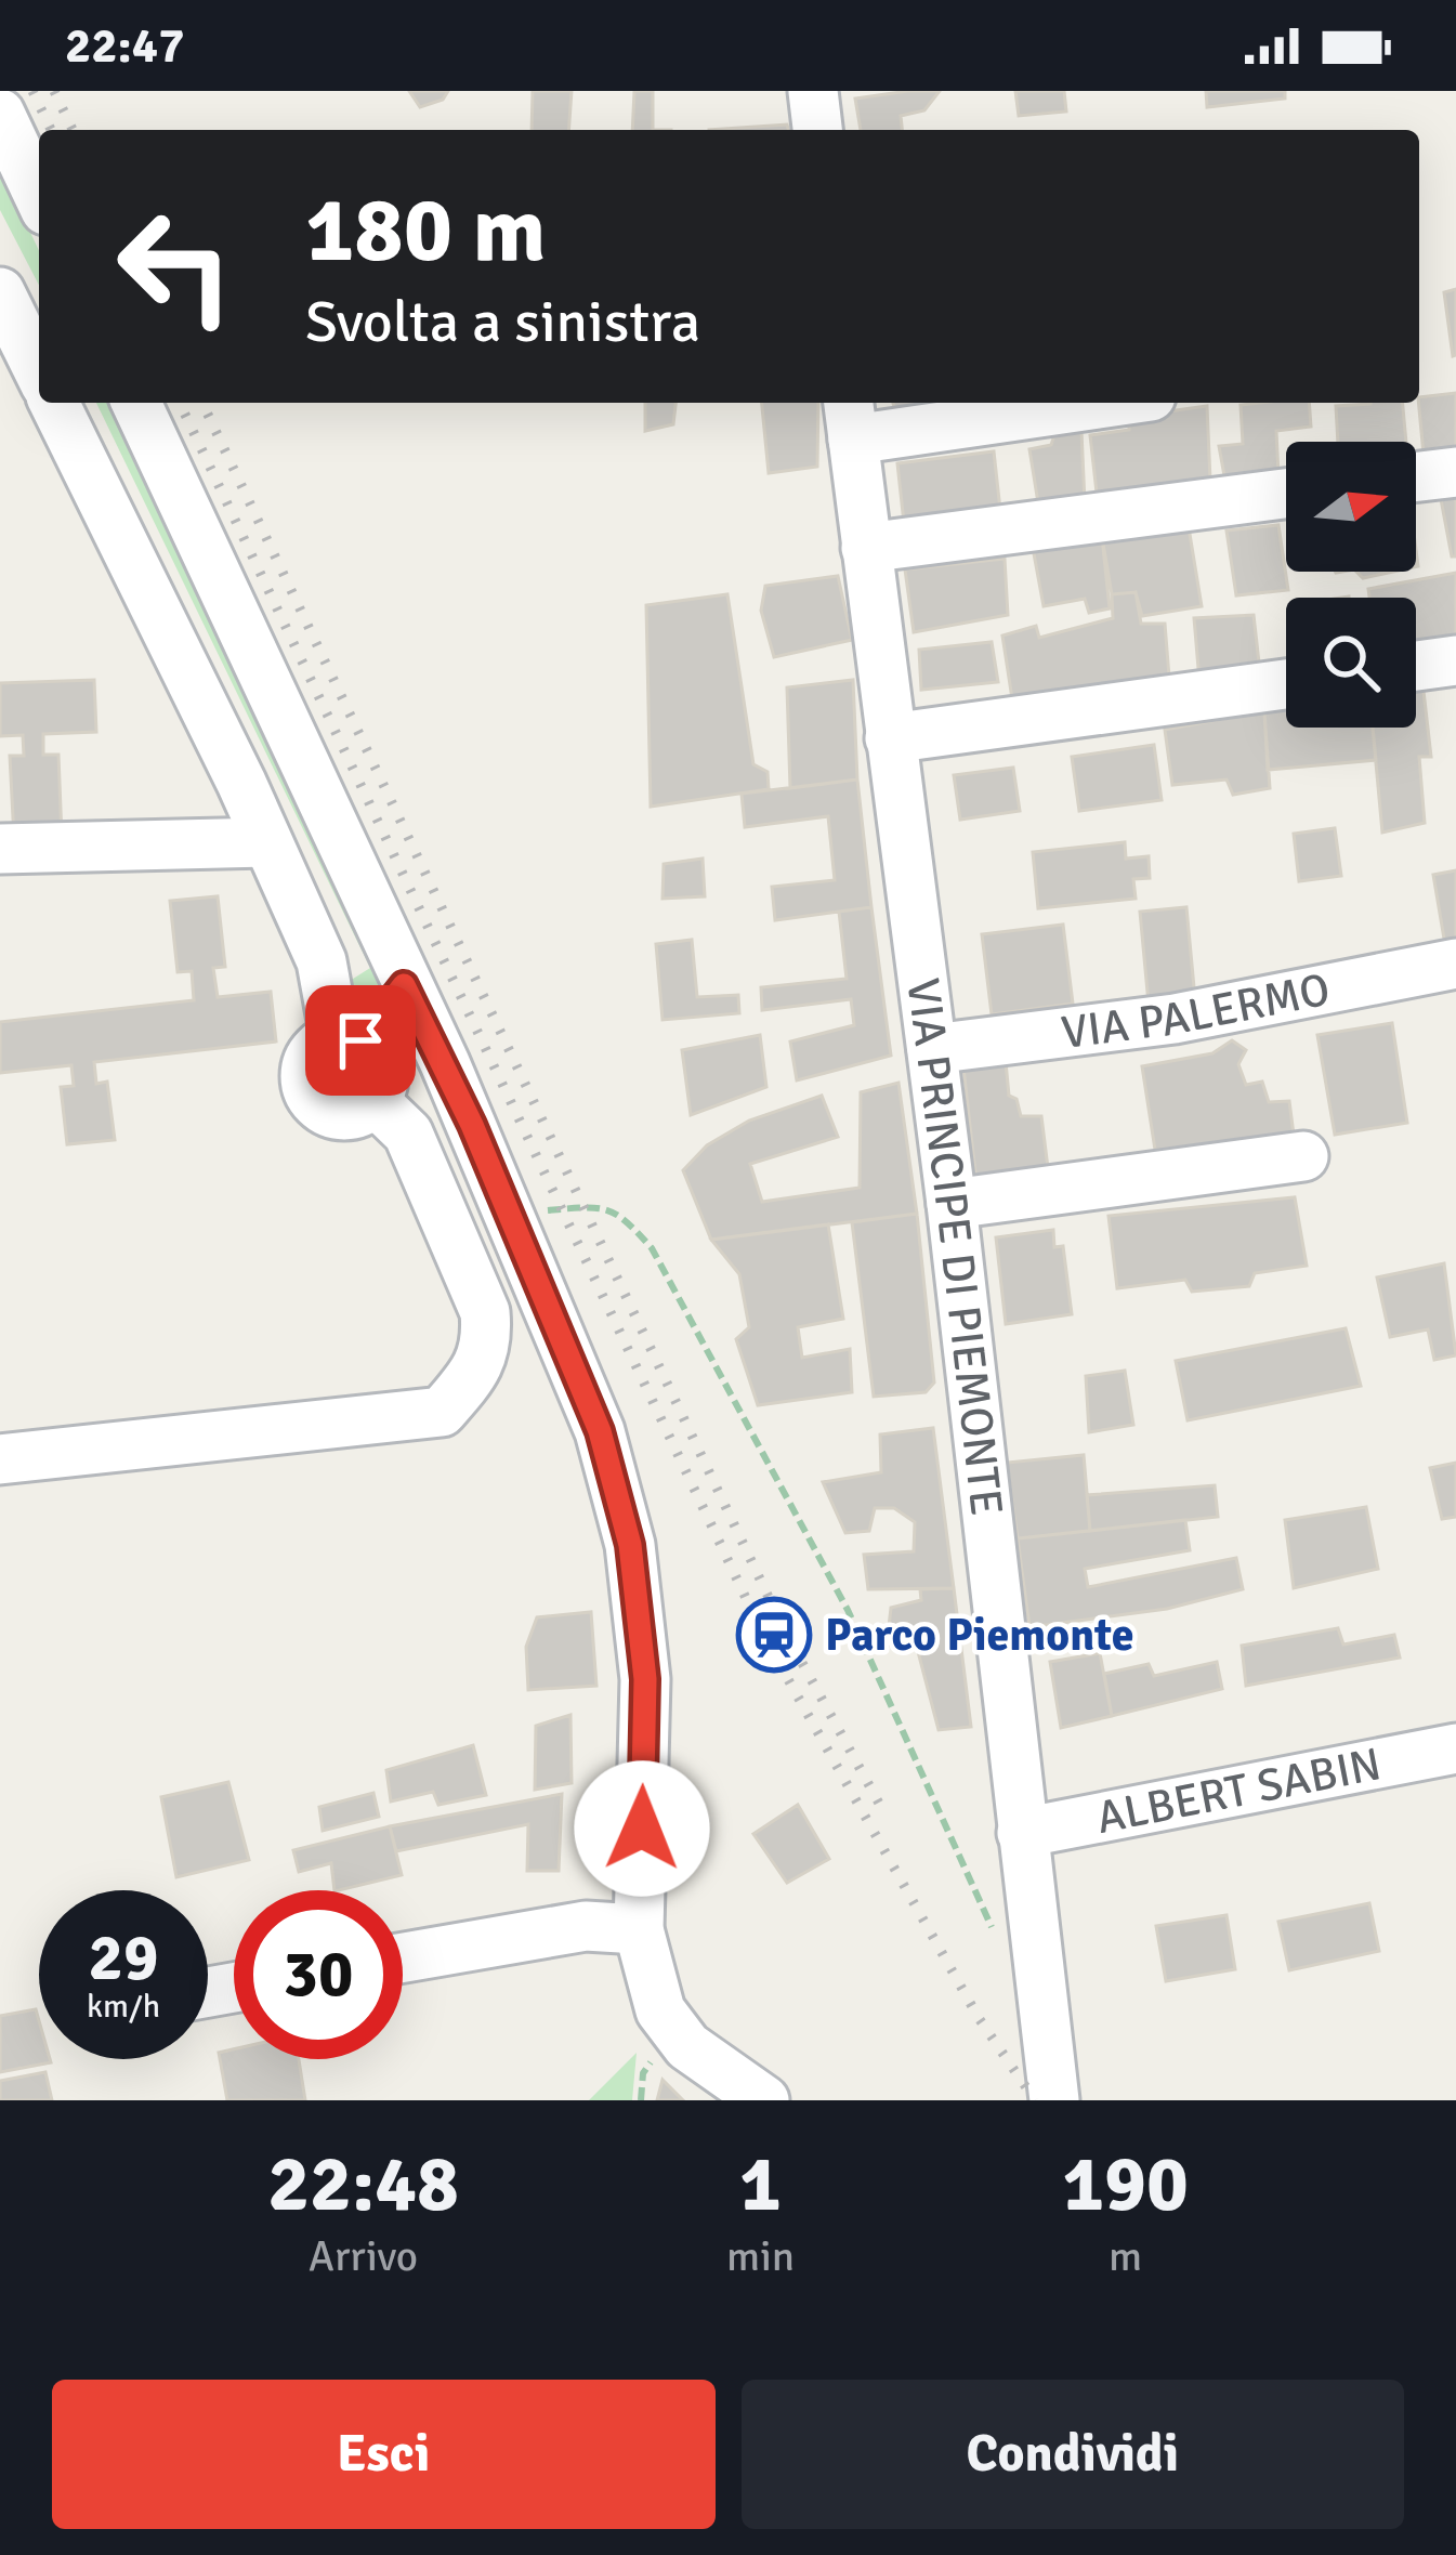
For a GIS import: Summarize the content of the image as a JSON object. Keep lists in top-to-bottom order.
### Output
{
  "streets": {
    "street": ["VIA PALERMO", "VIA PRINCIPE DI PIEMONTE", "ALBERT SABIN"]
  },
  "crossings": [
    ["VIA PALERMO", "VIA PRINCIPE DI PIEMONTE"],
    ["VIA PRINCIPE DI PIEMONTE", "ALBERT SABIN"]
  ],
  "places": {
    "station": ["Parco Piemonte"]
  },
  "north": "right",
  "page": {
    "status": "22:47",
    "turn": ["180 m", "Svolta a sinistra"],
    "speed": "29 km/h",
    "limit": "30",
    "eta": [
      "22:48",
      "Arrivo",
      "1",
      "min",
      "190",
      "m"
    ],
    "buttons": ["Esci", "Condividi"]
  }
}
